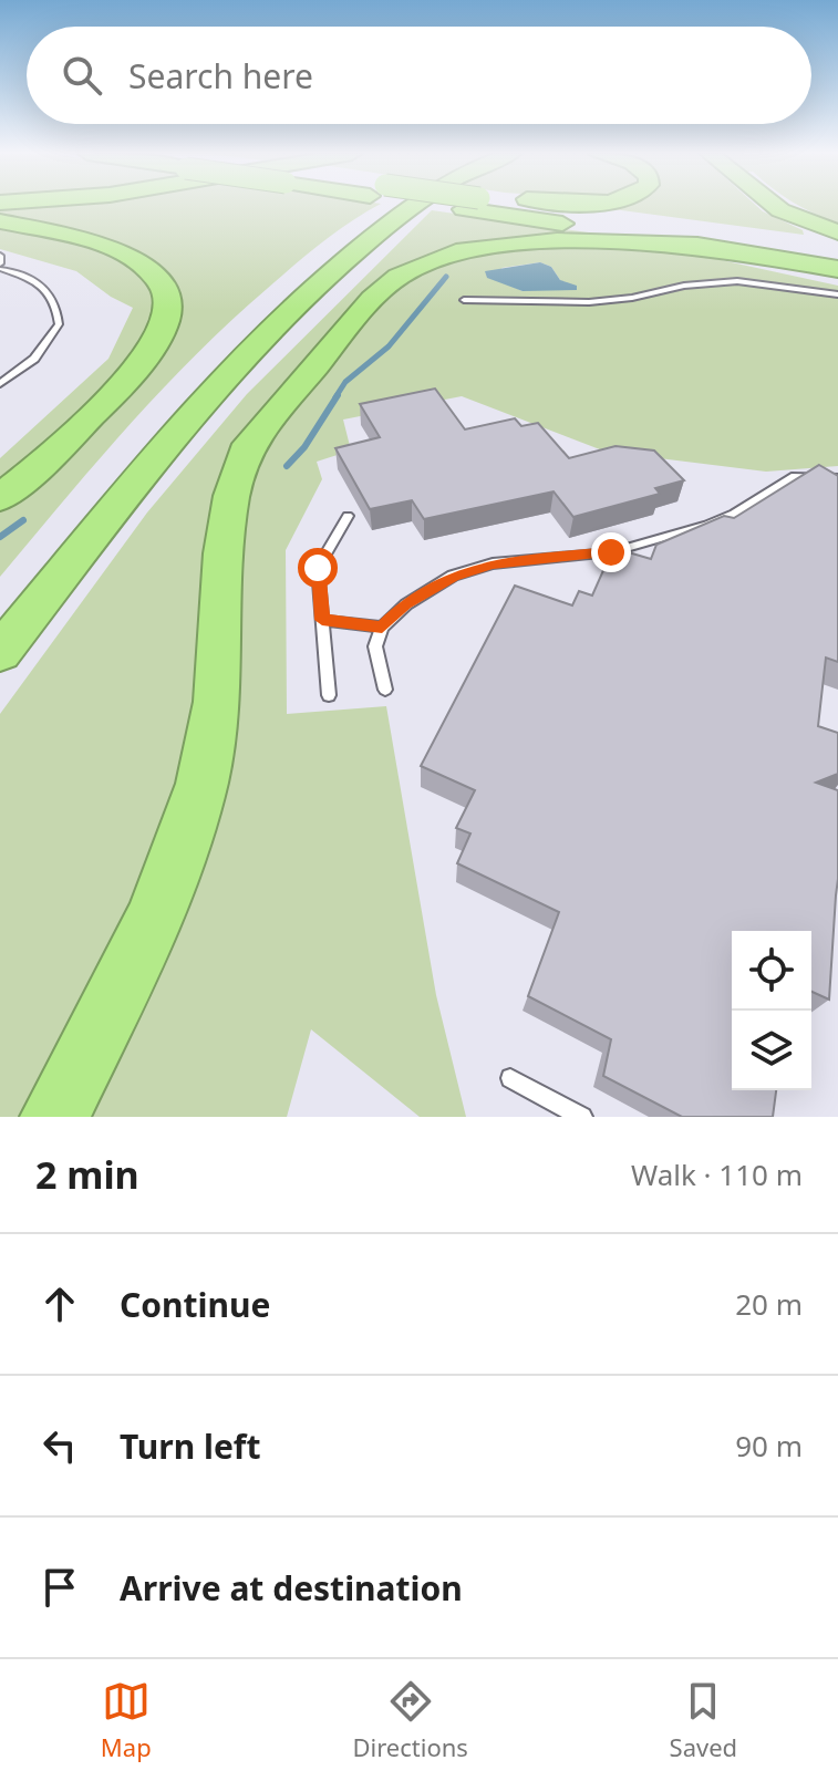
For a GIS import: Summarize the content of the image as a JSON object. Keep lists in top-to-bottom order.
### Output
{
  "page": {
    "search": "Search here",
    "heading": ["2 min", "Walk · 110 m"],
    "list": [
      ["Continue", "20 m"],
      ["Turn left", "90 m"],
      "Arrive at destination"
    ],
    "nav": ["Map", "Directions", "Saved"]
  }
}
